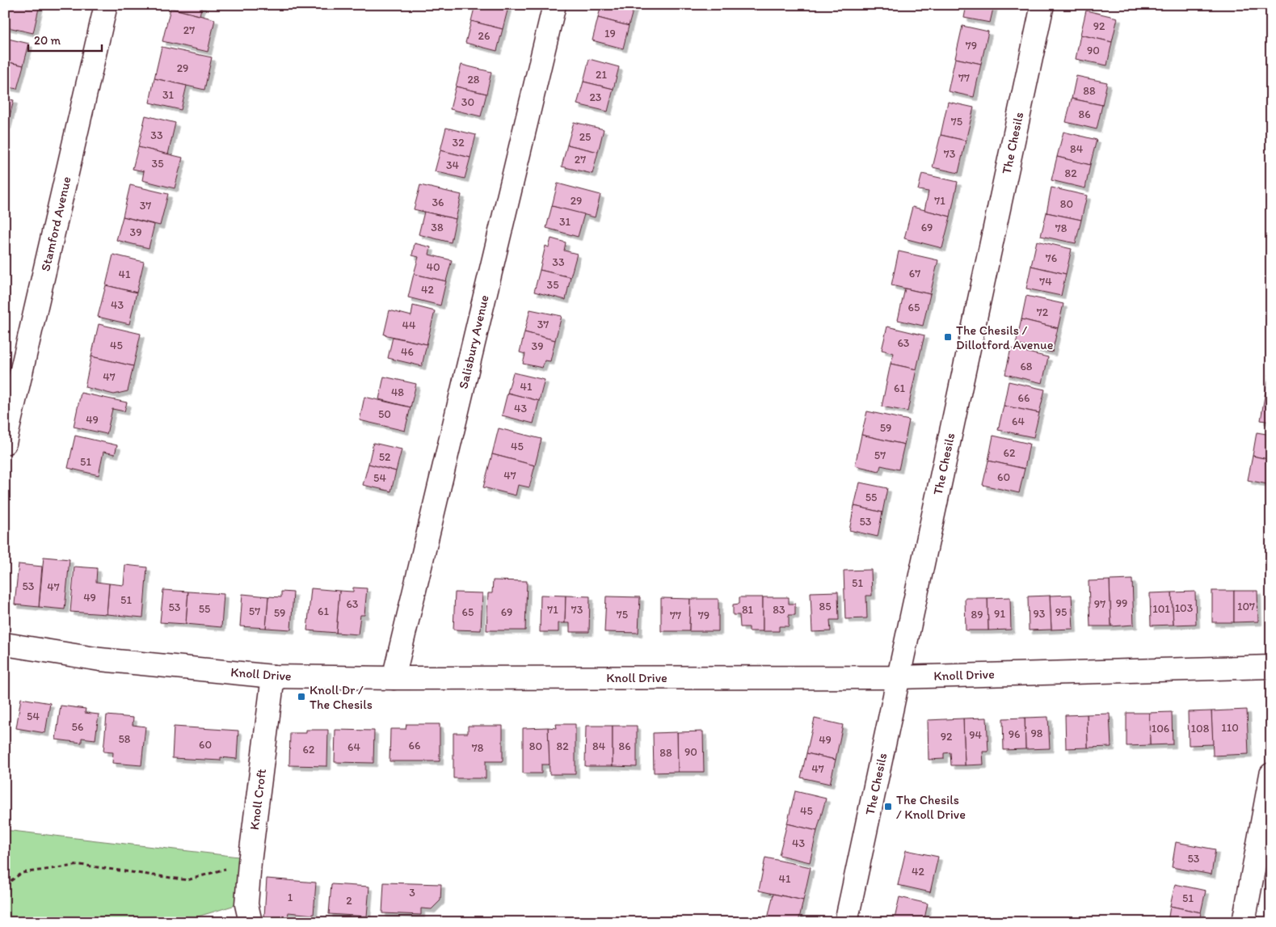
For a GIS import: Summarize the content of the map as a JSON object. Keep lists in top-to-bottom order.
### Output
{
  "streets": {
    "street": [
      "The Chesils",
      "Stamford Avenue",
      "Salisbury Avenue",
      "Knoll Drive",
      "Knoll Croft"
    ]
  },
  "crossings": [
    ["The Chesils", "Knoll Drive"],
    ["Salisbury Avenue", "Knoll Drive"],
    ["Knoll Drive", "Knoll Croft"]
  ],
  "places": {
    "transit": ["The Chesils / Dillotford Avenue", "Knoll Dr / The Chesils", "The Chesils / Knoll Drive"]
  },
  "house_numbers": [
    "92",
    "27",
    "19",
    "26",
    "79",
    "90",
    "29",
    "21",
    "77",
    "28",
    "88",
    "31",
    "23",
    "30",
    "86",
    "75",
    "33",
    "25",
    "32",
    "84",
    "73",
    "27",
    "35",
    "34",
    "82",
    "29",
    "71",
    "36",
    "80",
    "37",
    "31",
    "38",
    "69",
    "78",
    "39",
    "76",
    "33",
    "40",
    "67",
    "41",
    "74",
    "35",
    "42",
    "43",
    "65",
    "72",
    "37",
    "44",
    "63",
    "45",
    "39",
    "46",
    "68",
    "47",
    "41",
    "61",
    "48",
    "66",
    "43",
    "50",
    "49",
    "64",
    "59",
    "45",
    "62",
    "57",
    "52",
    "51",
    "47",
    "60",
    "54",
    "55",
    "53",
    "51",
    "53",
    "47",
    "49",
    "51",
    "99",
    "63",
    "97",
    "85",
    "107",
    "53",
    "103",
    "55",
    "101",
    "71",
    "73",
    "81",
    "83",
    "57",
    "61",
    "65",
    "69",
    "95",
    "59",
    "91",
    "93",
    "75",
    "89",
    "77",
    "79",
    "54",
    "56",
    "110",
    "106",
    "108",
    "98",
    "96",
    "94",
    "92",
    "58",
    "49",
    "60",
    "66",
    "80",
    "82",
    "84",
    "86",
    "64",
    "78",
    "62",
    "90",
    "88",
    "47",
    "45",
    "43",
    "53",
    "42",
    "41",
    "3",
    "1",
    "51",
    "2"
  ],
  "scale_bar": "20 m"
}
